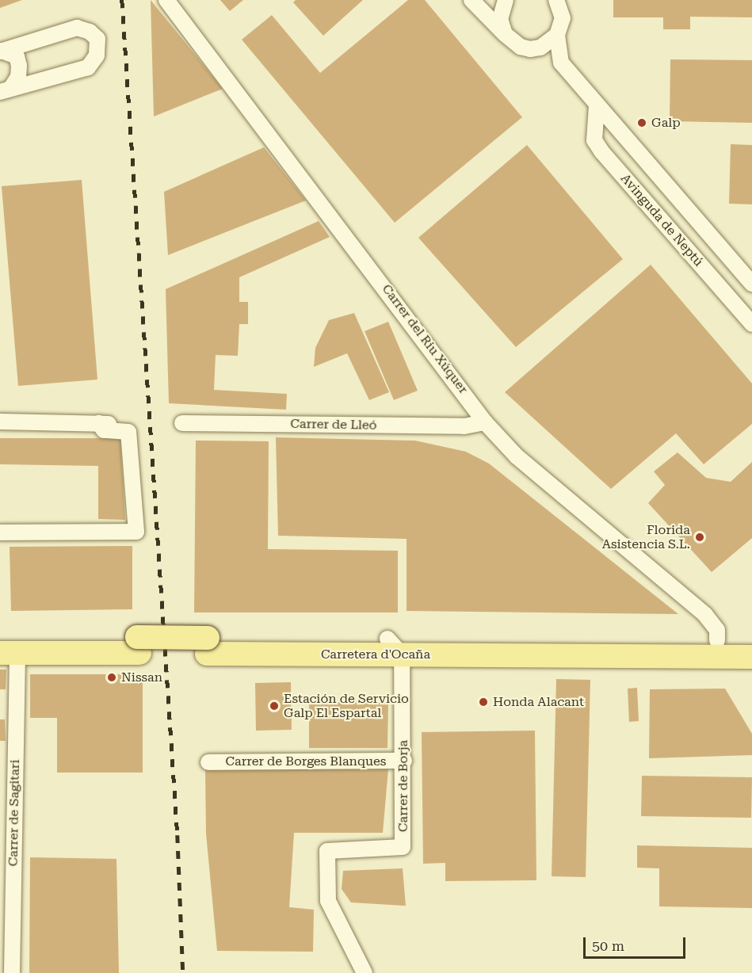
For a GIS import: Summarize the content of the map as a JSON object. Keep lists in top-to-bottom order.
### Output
{
  "streets": {
    "main road": ["Carretera d'Ocaña"],
    "street": [
      "Avinguda de Neptú",
      "Carrer del Riu Xúquer",
      "Carrer de Lleó",
      "Carrer de Borges Blanques",
      "Carrer de Borja",
      "Carrer de Sagitari"
    ]
  },
  "crossings": [
    ["Carrer del Riu Xúquer", "Carrer de Lleó"],
    ["Carrer del Riu Xúquer", "Carretera d'Ocaña"],
    ["Carretera d'Ocaña", "Carrer de Borja"],
    ["Carretera d'Ocaña", "Carrer de Sagitari"],
    ["Carrer de Borges Blanques", "Carrer de Borja"]
  ],
  "places": [
    "Galp",
    "Florida Asistencia S.L.",
    "Nissan",
    "Honda Alacant",
    "Estación de Servicio Galp El Espartal"
  ],
  "scale_bar": "50 m"
}
